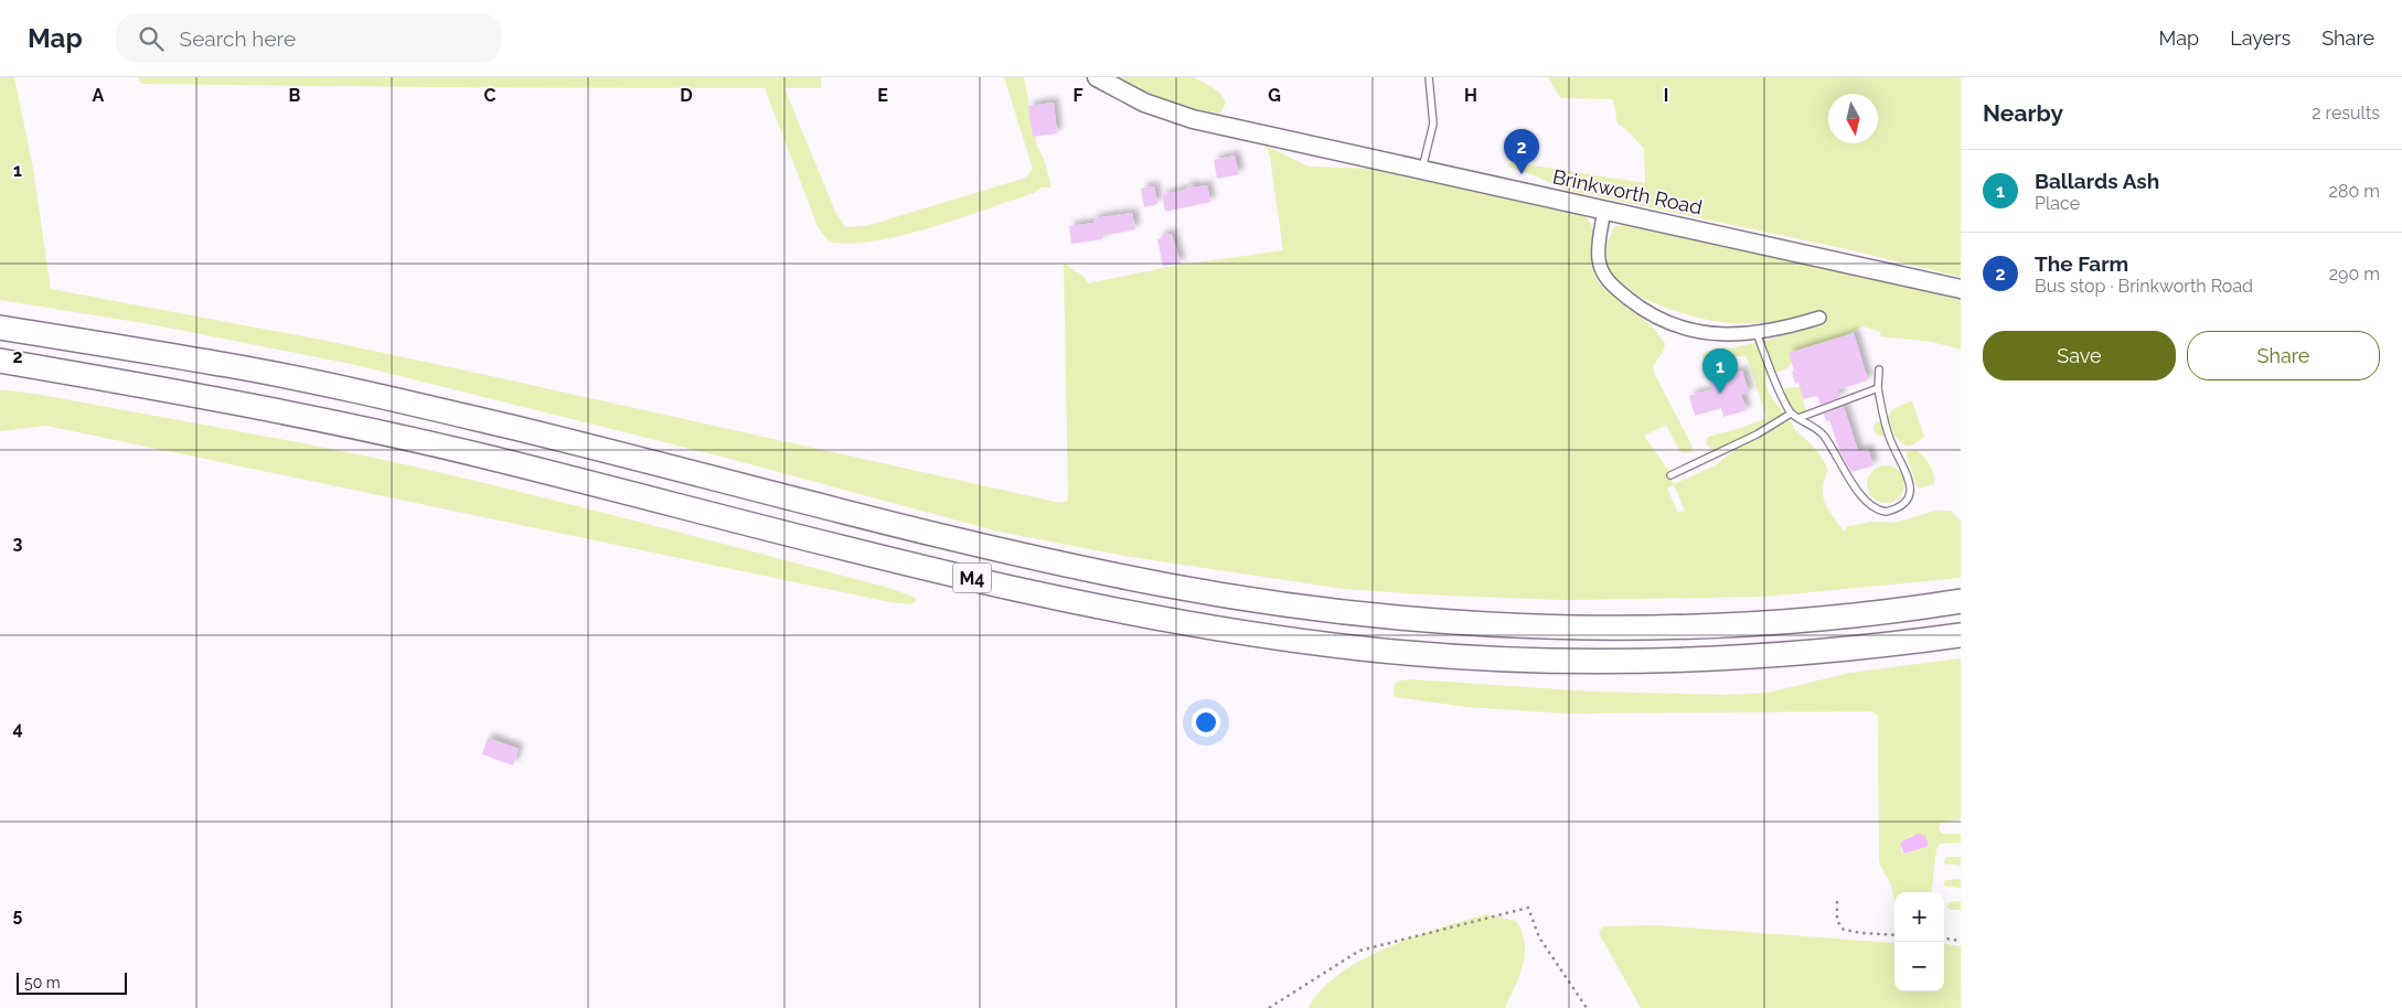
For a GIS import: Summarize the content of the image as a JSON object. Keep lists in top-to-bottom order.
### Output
{
  "streets": {
    "highway": ["M4"],
    "main road": ["Brinkworth Road"]
  },
  "scale_bar": "50 m",
  "north": "bottom",
  "page": {
    "header": "Map",
    "search": "Search here",
    "nav": ["Map", "Layers", "Share"],
    "heading": ["Nearby", "2 results"],
    "pins": ["2", "1"],
    "list": [
      {
        "mark": "1",
        "name": "Ballards Ash",
        "note": "Place",
        "value": "280 m"
      },
      {
        "mark": "2",
        "name": "The Farm",
        "note": "Bus stop · Brinkworth Road",
        "value": "290 m"
      }
    ],
    "buttons": ["Save", "Share"],
    "map_buttons": ["+", "−"],
    "scale": "50 m"
  },
  "grid": {
    "columns": [
      "A",
      "B",
      "C",
      "D",
      "E",
      "F",
      "G",
      "H",
      "I"
    ],
    "rows": [
      "1",
      "2",
      "3",
      "4",
      "5"
    ]
  }
}
